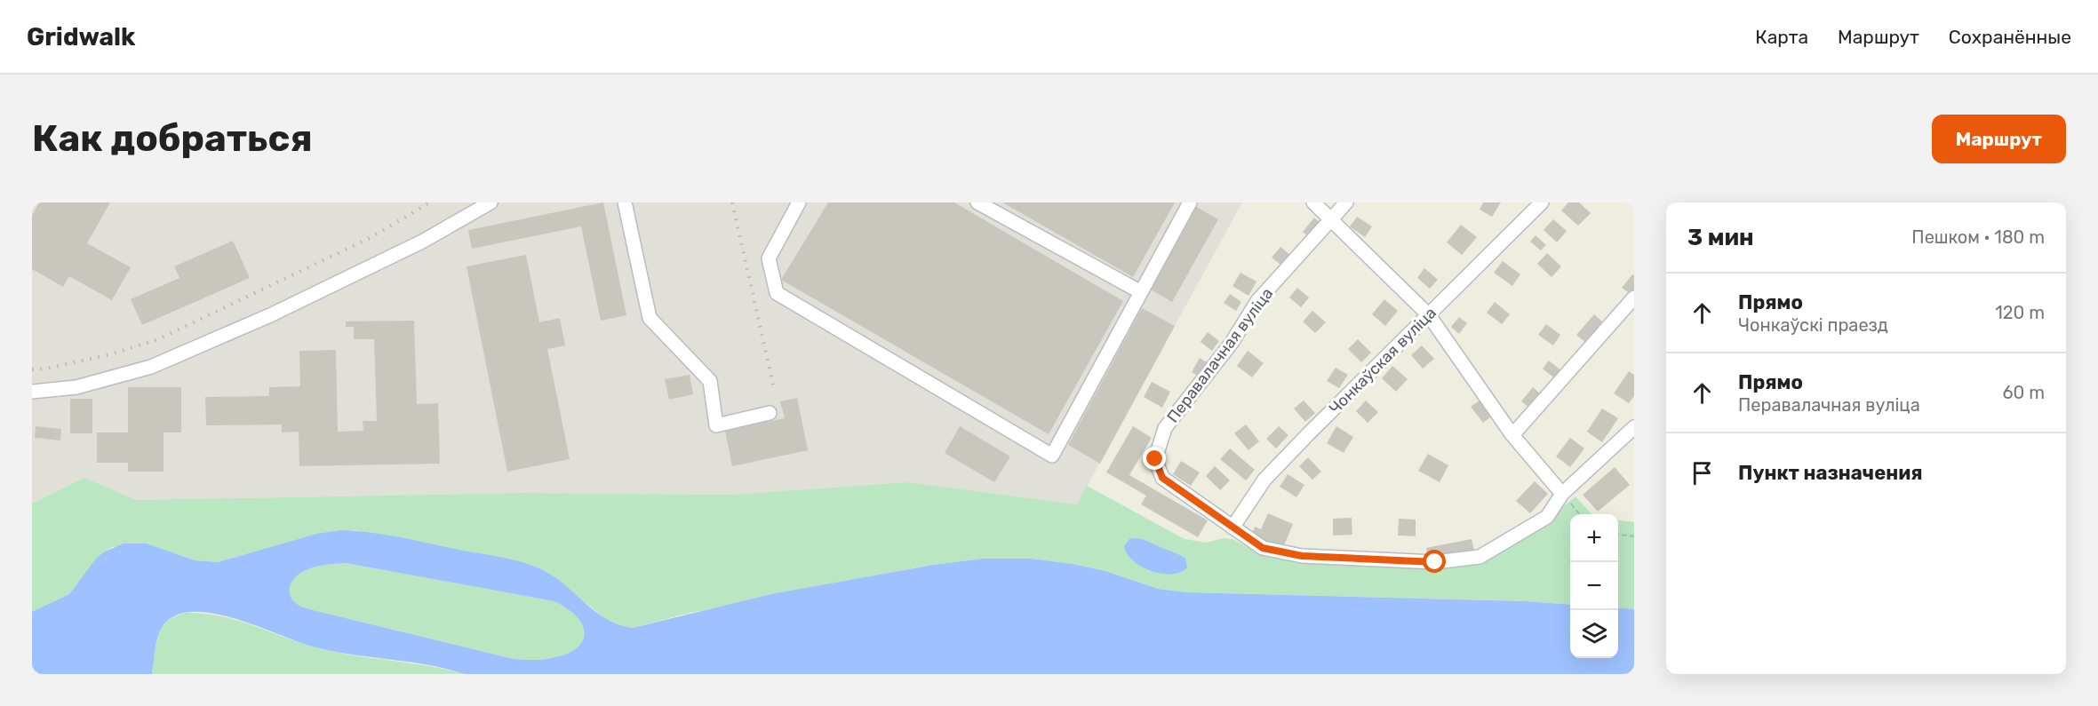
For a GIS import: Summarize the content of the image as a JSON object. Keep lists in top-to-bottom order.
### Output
{
  "streets": {
    "street": ["Перавалачная вуліца", "Чонкаўская вуліца"]
  },
  "crossings": [
    ["Перавалачная вуліца", "Чонкаўская вуліца"]
  ],
  "page": {
    "header": "Gridwalk",
    "nav": ["Карта", "Маршрут", "Сохранённые"],
    "buttons": "Маршрут",
    "title": "Как добраться",
    "heading": ["3 мин", "Пешком · 180 m"],
    "list": [
      ["Прямо", "Чонкаўскі праезд", "120 m"],
      ["Прямо", "Перавалачная вуліца", "60 m"],
      "Пункт назначения"
    ],
    "map_buttons": ["+", "−"]
  }
}
